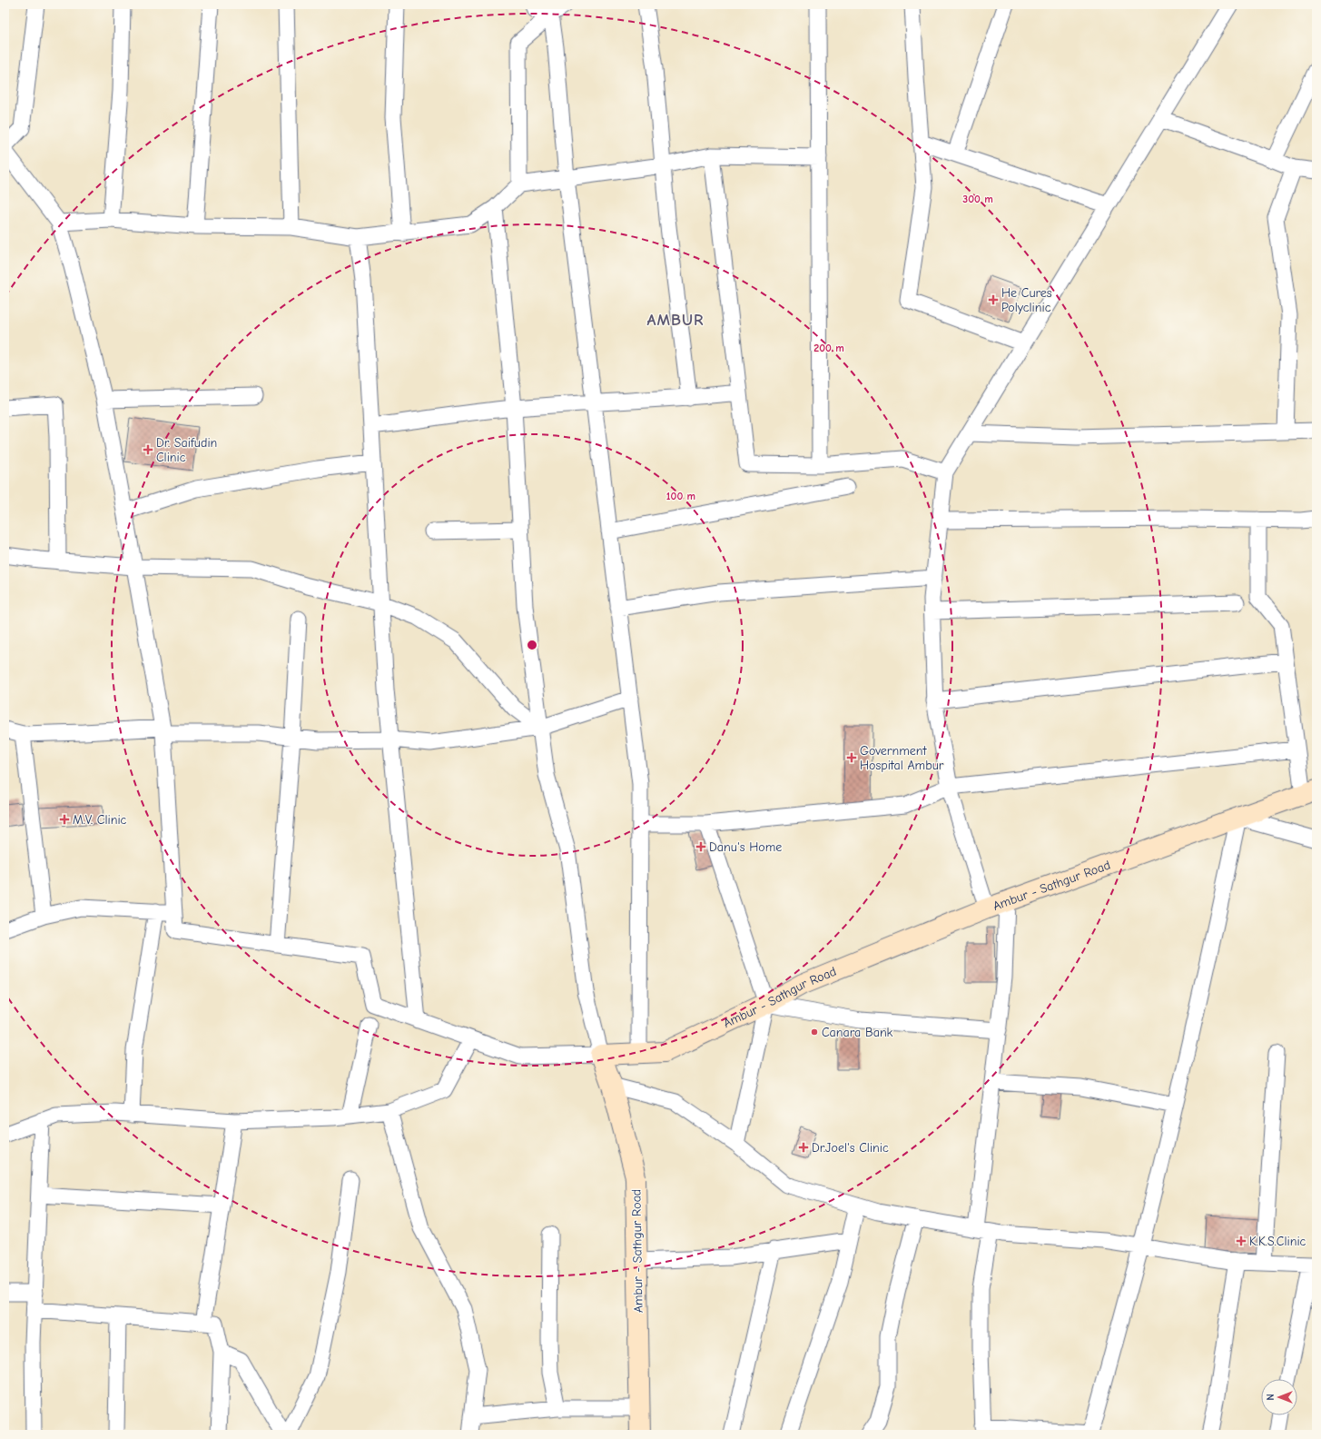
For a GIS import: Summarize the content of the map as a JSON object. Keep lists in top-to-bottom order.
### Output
{
  "streets": {
    "main road": ["Ambur - Sathgur Road"]
  },
  "districts": ["AMBUR"],
  "places": {
    "health": [
      "He Cures Polyclinic",
      "Dr. Saifudin Clinic",
      "Government Hospital Ambur",
      "M.V. Clinic",
      "Danu's Home",
      "Dr.Joel's Clinic",
      "K.K.S.Clinic"
    ],
    "other": ["Canara Bank"]
  },
  "north": "left",
  "rings": ["300 m", "200 m", "100 m"]
}
